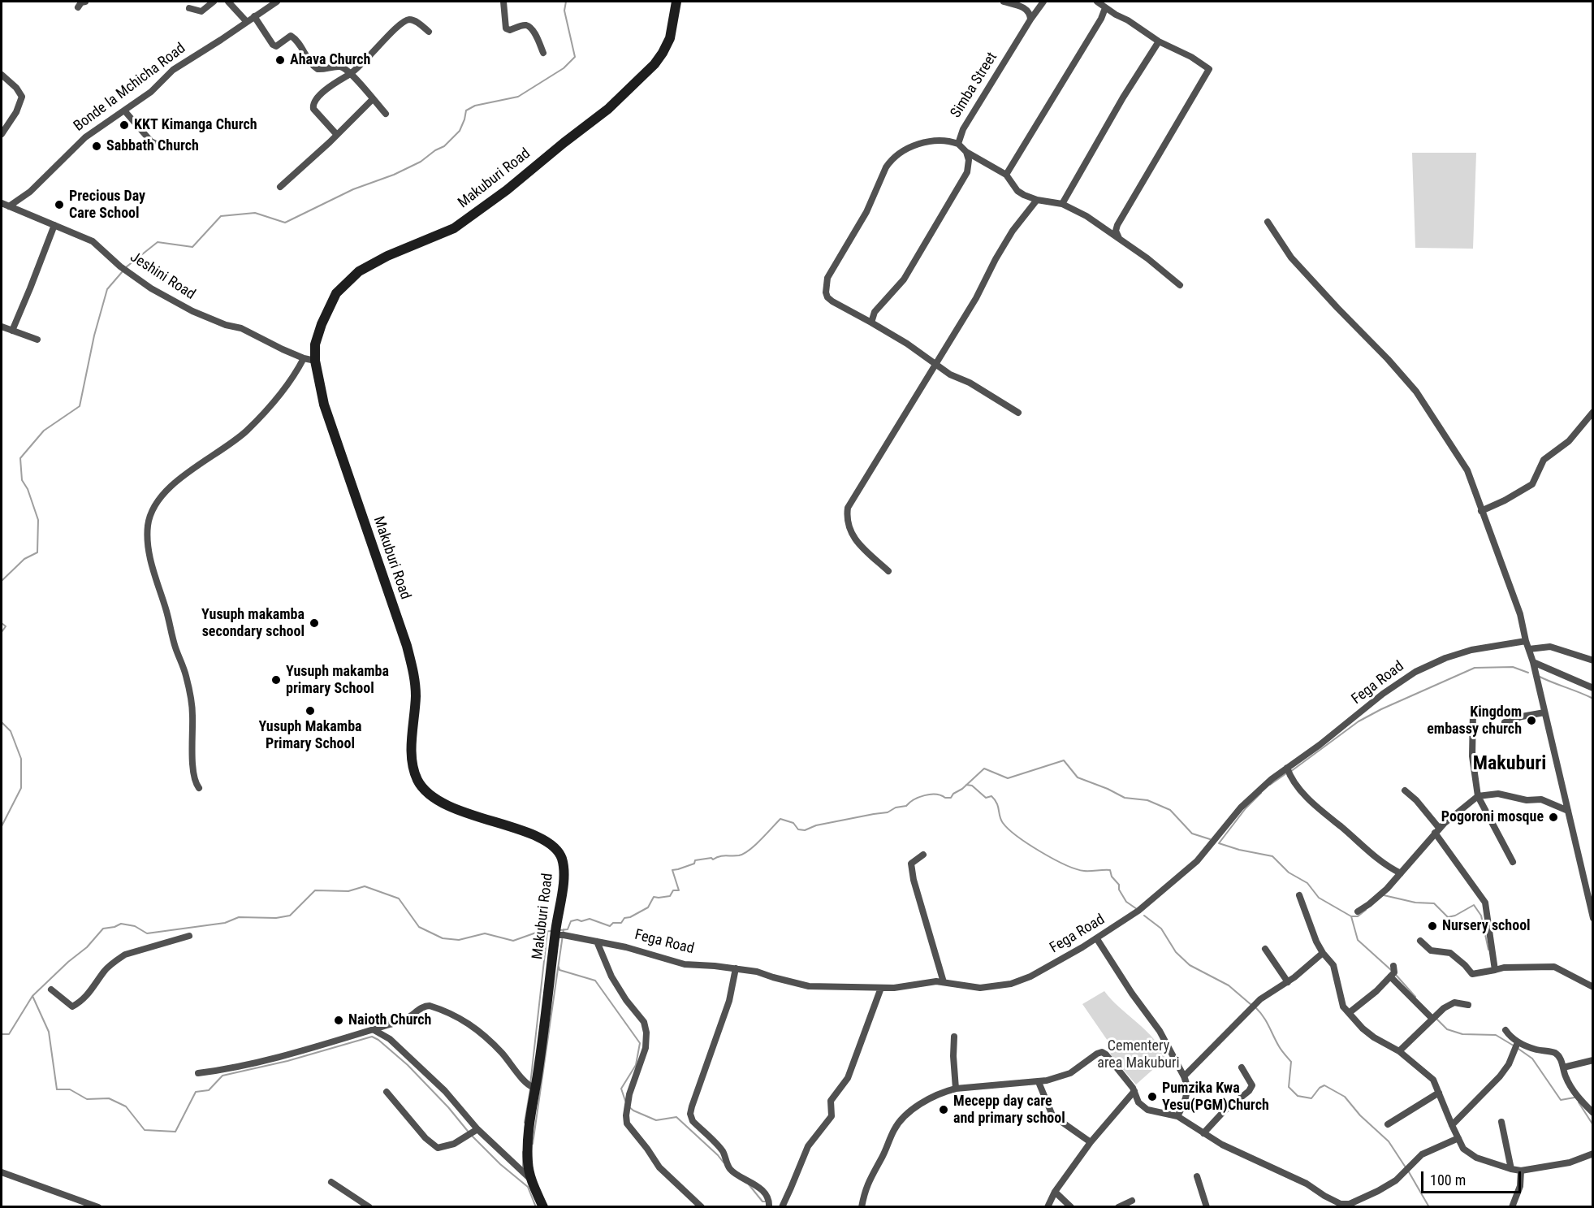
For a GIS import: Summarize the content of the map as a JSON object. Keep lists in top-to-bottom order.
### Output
{
  "streets": {
    "street": [
      "Simba Street",
      "Bonde la Mchicha Road",
      "Makuburi Road",
      "Jeshini Road",
      "Fega Road"
    ]
  },
  "crossings": [
    ["Bonde la Mchicha Road", "Jeshini Road"],
    ["Makuburi Road", "Jeshini Road"],
    ["Makuburi Road", "Fega Road"]
  ],
  "districts": ["Makuburi"],
  "parks": ["Cementery area Makuburi"],
  "places": [
    "Ahava Church",
    "KKT Kimanga Church",
    "Sabbath Church",
    "Precious Day Care School",
    "Yusuph makamba secondary school",
    "Yusuph makamba primary School",
    "Yusuph Makamba Primary School",
    "Kingdom embassy church",
    "Pogoroni mosque",
    "Nursery school",
    "Naioth Church",
    "Pumzika Kwa Yesu(PGM)Church",
    "Mecepp day care and primary school"
  ],
  "scale_bar": "100 m"
}
